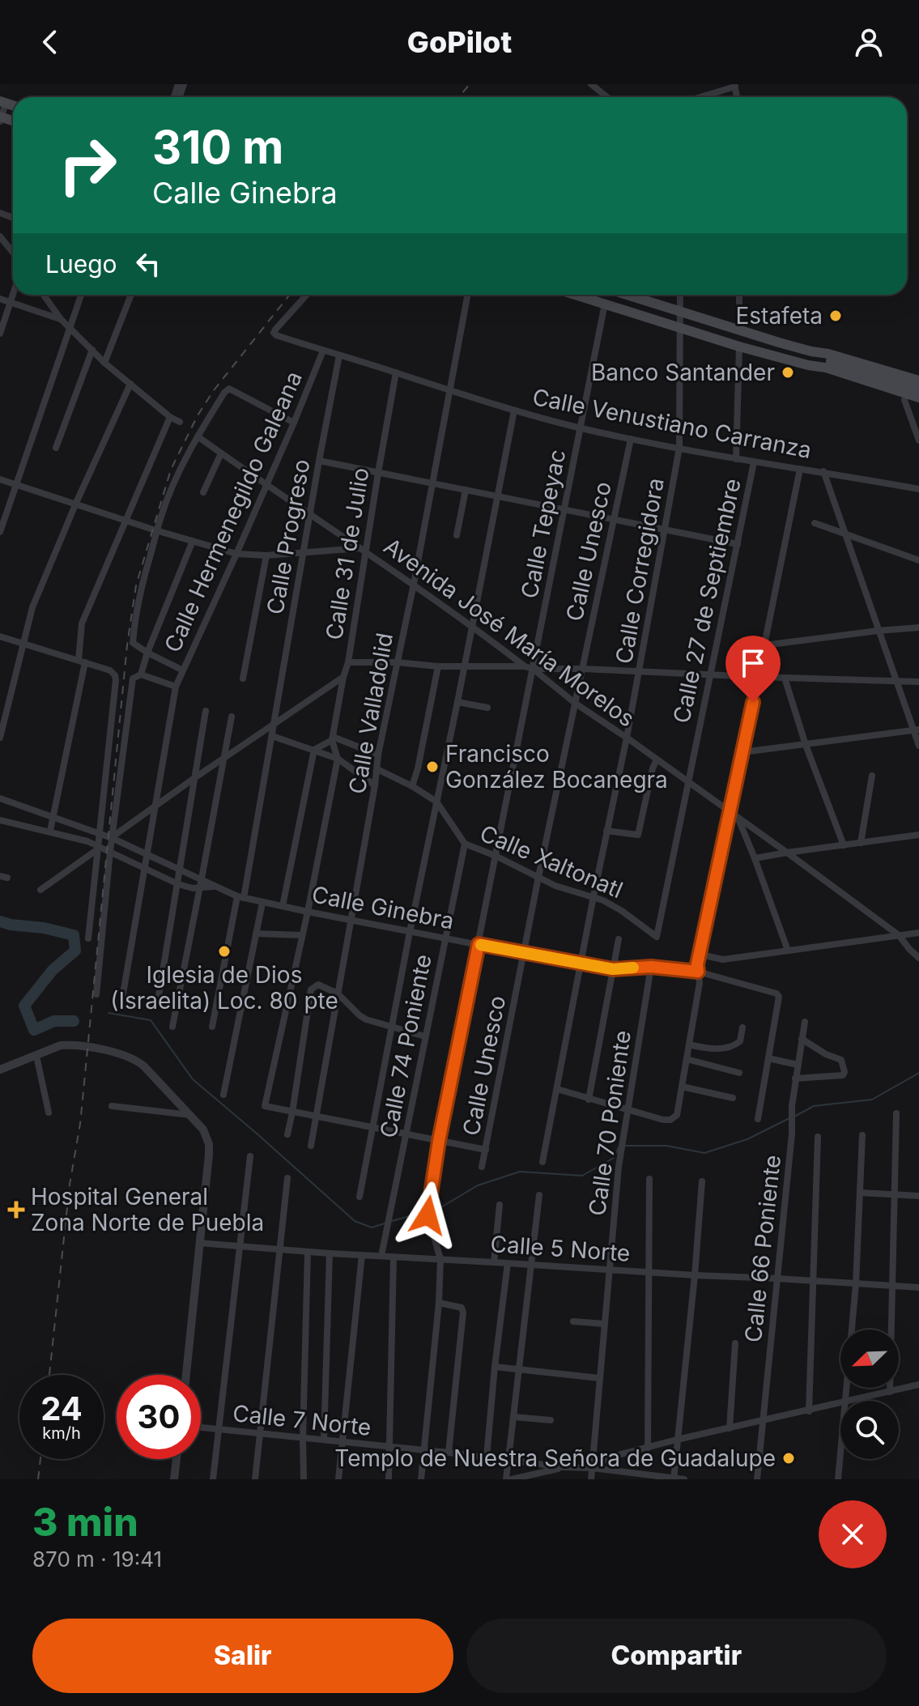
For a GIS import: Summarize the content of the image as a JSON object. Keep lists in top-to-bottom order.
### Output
{
  "streets": {
    "street": [
      "Calle Venustiano Carranza",
      "Calle Hermenegildo Galeana",
      "Calle Tepeyac",
      "Calle Progreso",
      "Calle Unesco",
      "Calle 31 de Julio",
      "Calle Corregidora",
      "Calle 27 de Septiembre",
      "Avenida José María Morelos",
      "Calle Valladolid",
      "Calle Xaltonatl",
      "Calle Ginebra",
      "Calle 74 Poniente",
      "Calle 70 Poniente",
      "Calle 5 Norte",
      "Calle 66 Poniente",
      "Calle 7 Norte"
    ]
  },
  "crossings": [
    ["Calle Venustiano Carranza", "Calle Hermenegildo Galeana"],
    ["Calle Venustiano Carranza", "Calle Tepeyac"],
    ["Calle Venustiano Carranza", "Calle Progreso"],
    ["Calle Venustiano Carranza", "Calle Unesco"],
    ["Calle Venustiano Carranza", "Calle 31 de Julio"],
    ["Calle Venustiano Carranza", "Calle Corregidora"],
    ["Calle Venustiano Carranza", "Calle 27 de Septiembre"],
    ["Calle Venustiano Carranza", "Calle Valladolid"],
    ["Calle Hermenegildo Galeana", "Avenida José María Morelos"],
    ["Calle Hermenegildo Galeana", "Calle Ginebra"],
    ["Calle Tepeyac", "Avenida José María Morelos"],
    ["Calle Tepeyac", "Calle Xaltonatl"],
    ["Calle Tepeyac", "Calle Ginebra"],
    ["Calle Progreso", "Avenida José María Morelos"],
    ["Calle Progreso", "Calle Ginebra"],
    ["Calle Unesco", "Avenida José María Morelos"],
    ["Calle Unesco", "Calle Xaltonatl"],
    ["Calle Unesco", "Calle Ginebra"],
    ["Calle 31 de Julio", "Avenida José María Morelos"],
    ["Calle Corregidora", "Avenida José María Morelos"],
    ["Calle Corregidora", "Calle Xaltonatl"],
    ["Calle Corregidora", "Calle Ginebra"],
    ["Calle 27 de Septiembre", "Avenida José María Morelos"],
    ["Calle 27 de Septiembre", "Calle Xaltonatl"],
    ["Avenida José María Morelos", "Calle Valladolid"],
    ["Calle Valladolid", "Calle Xaltonatl"],
    ["Calle Valladolid", "Calle Ginebra"],
    ["Calle Xaltonatl", "Calle 74 Poniente"],
    ["Calle Ginebra", "Calle 74 Poniente"],
    ["Calle Ginebra", "Calle 70 Poniente"],
    ["Calle 74 Poniente", "Calle 5 Norte"],
    ["Calle 70 Poniente", "Calle 5 Norte"],
    ["Calle 70 Poniente", "Calle 7 Norte"],
    ["Calle 5 Norte", "Calle 66 Poniente"]
  ],
  "places": {
    "other": [
      "Estafeta",
      "Banco Santander",
      "Francisco González Bocanegra",
      "Iglesia de Dios (Israelita) Loc. 80 pte",
      "Templo de Nuestra Señora de Guadalupe"
    ],
    "health": ["Hospital General Zona Norte de Puebla"]
  },
  "north": "bottom left",
  "page": {
    "header": "GoPilot",
    "turn": ["310 m", "Calle Ginebra"],
    "then": "Luego",
    "speed": "24 km/h",
    "limit": "30",
    "heading": ["3 min", "870 m · 19:41"],
    "buttons": ["Salir", "Compartir"]
  }
}
